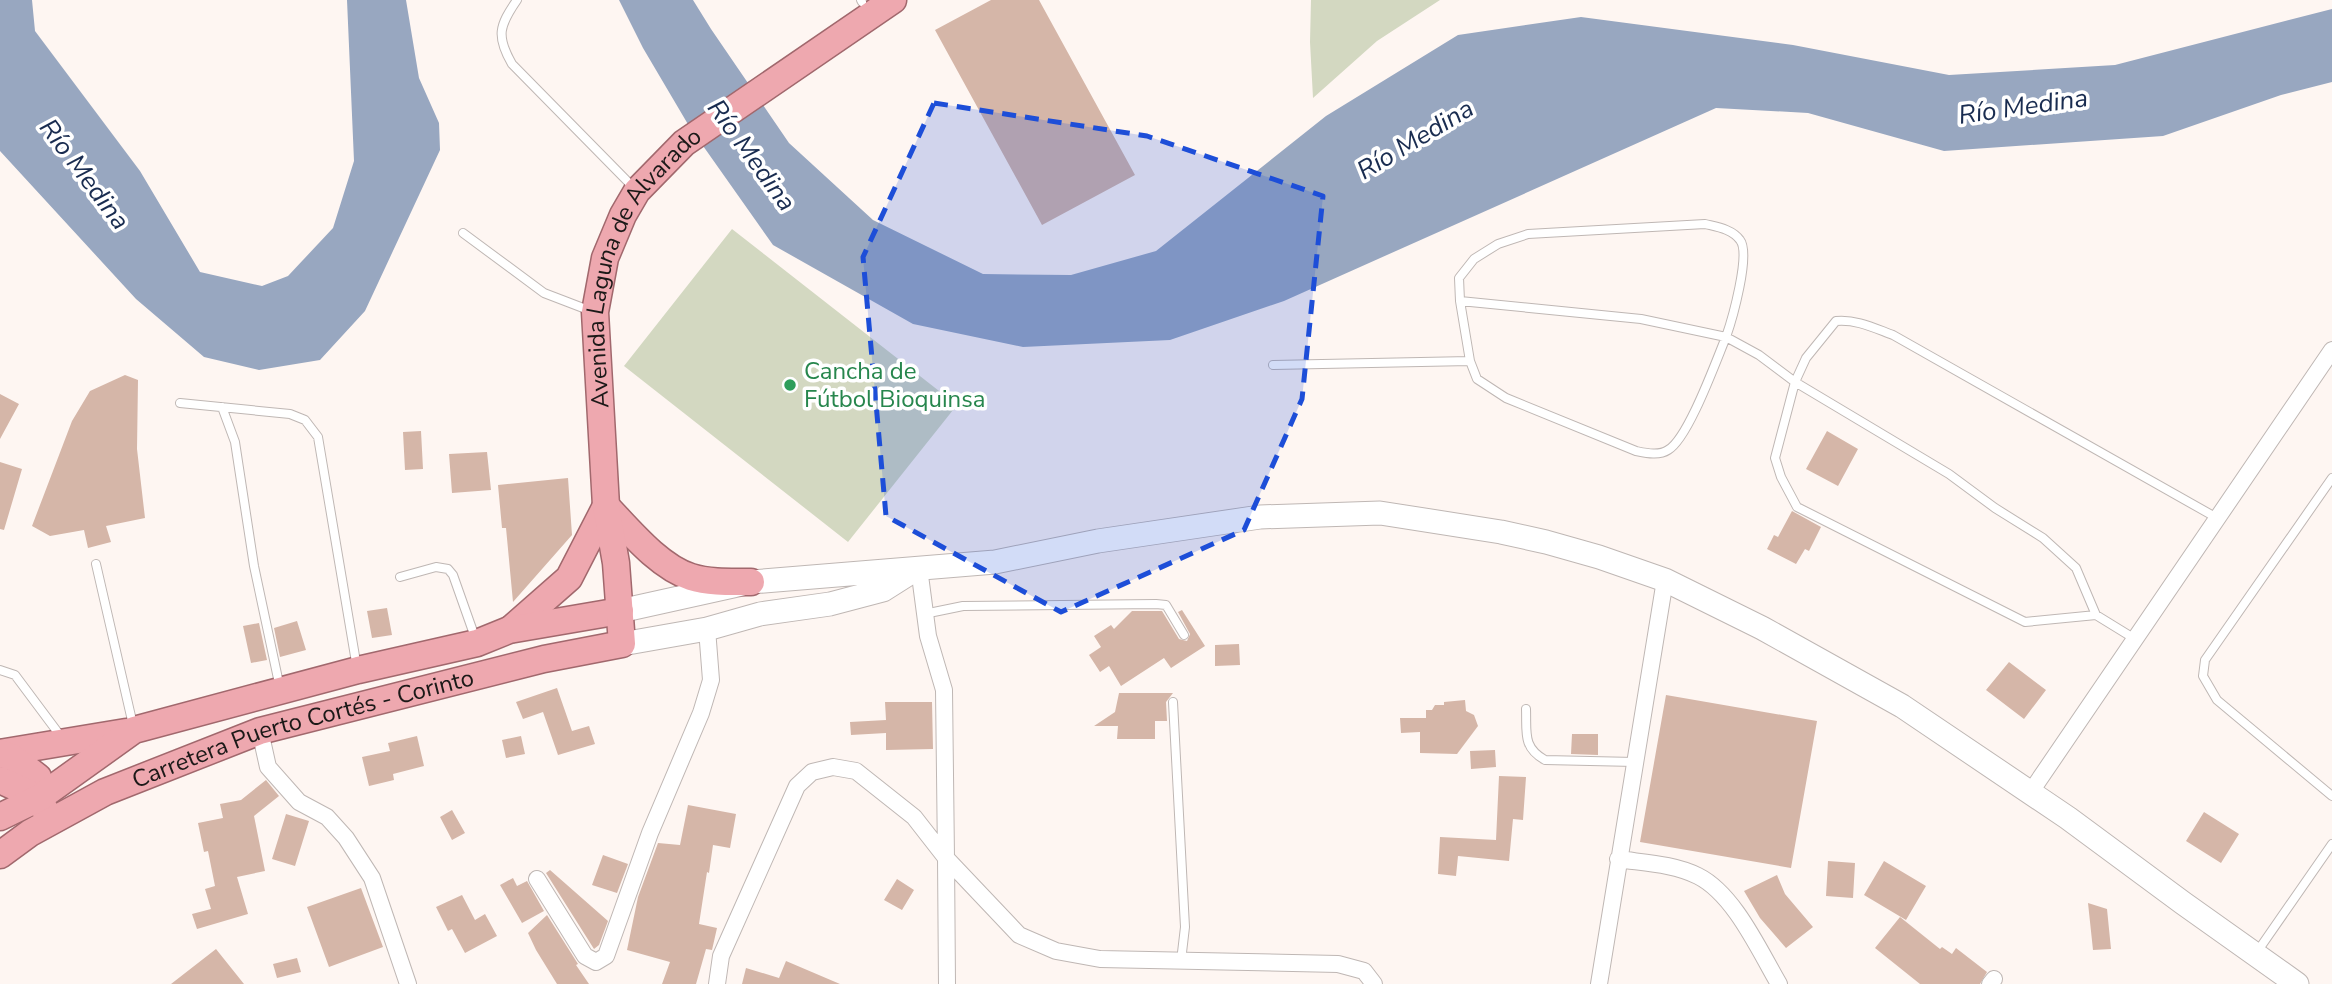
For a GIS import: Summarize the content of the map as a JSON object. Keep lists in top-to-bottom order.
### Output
{
  "streets": {
    "highway": ["Avenida Laguna de Alvarado", "Carretera Puerto Cortés - Corinto"]
  },
  "crossings": [
    ["Avenida Laguna de Alvarado", "Carretera Puerto Cortés - Corinto"]
  ],
  "water": ["Río Medina"],
  "places": ["Cancha de Fútbol Bioquinsa"]
}
